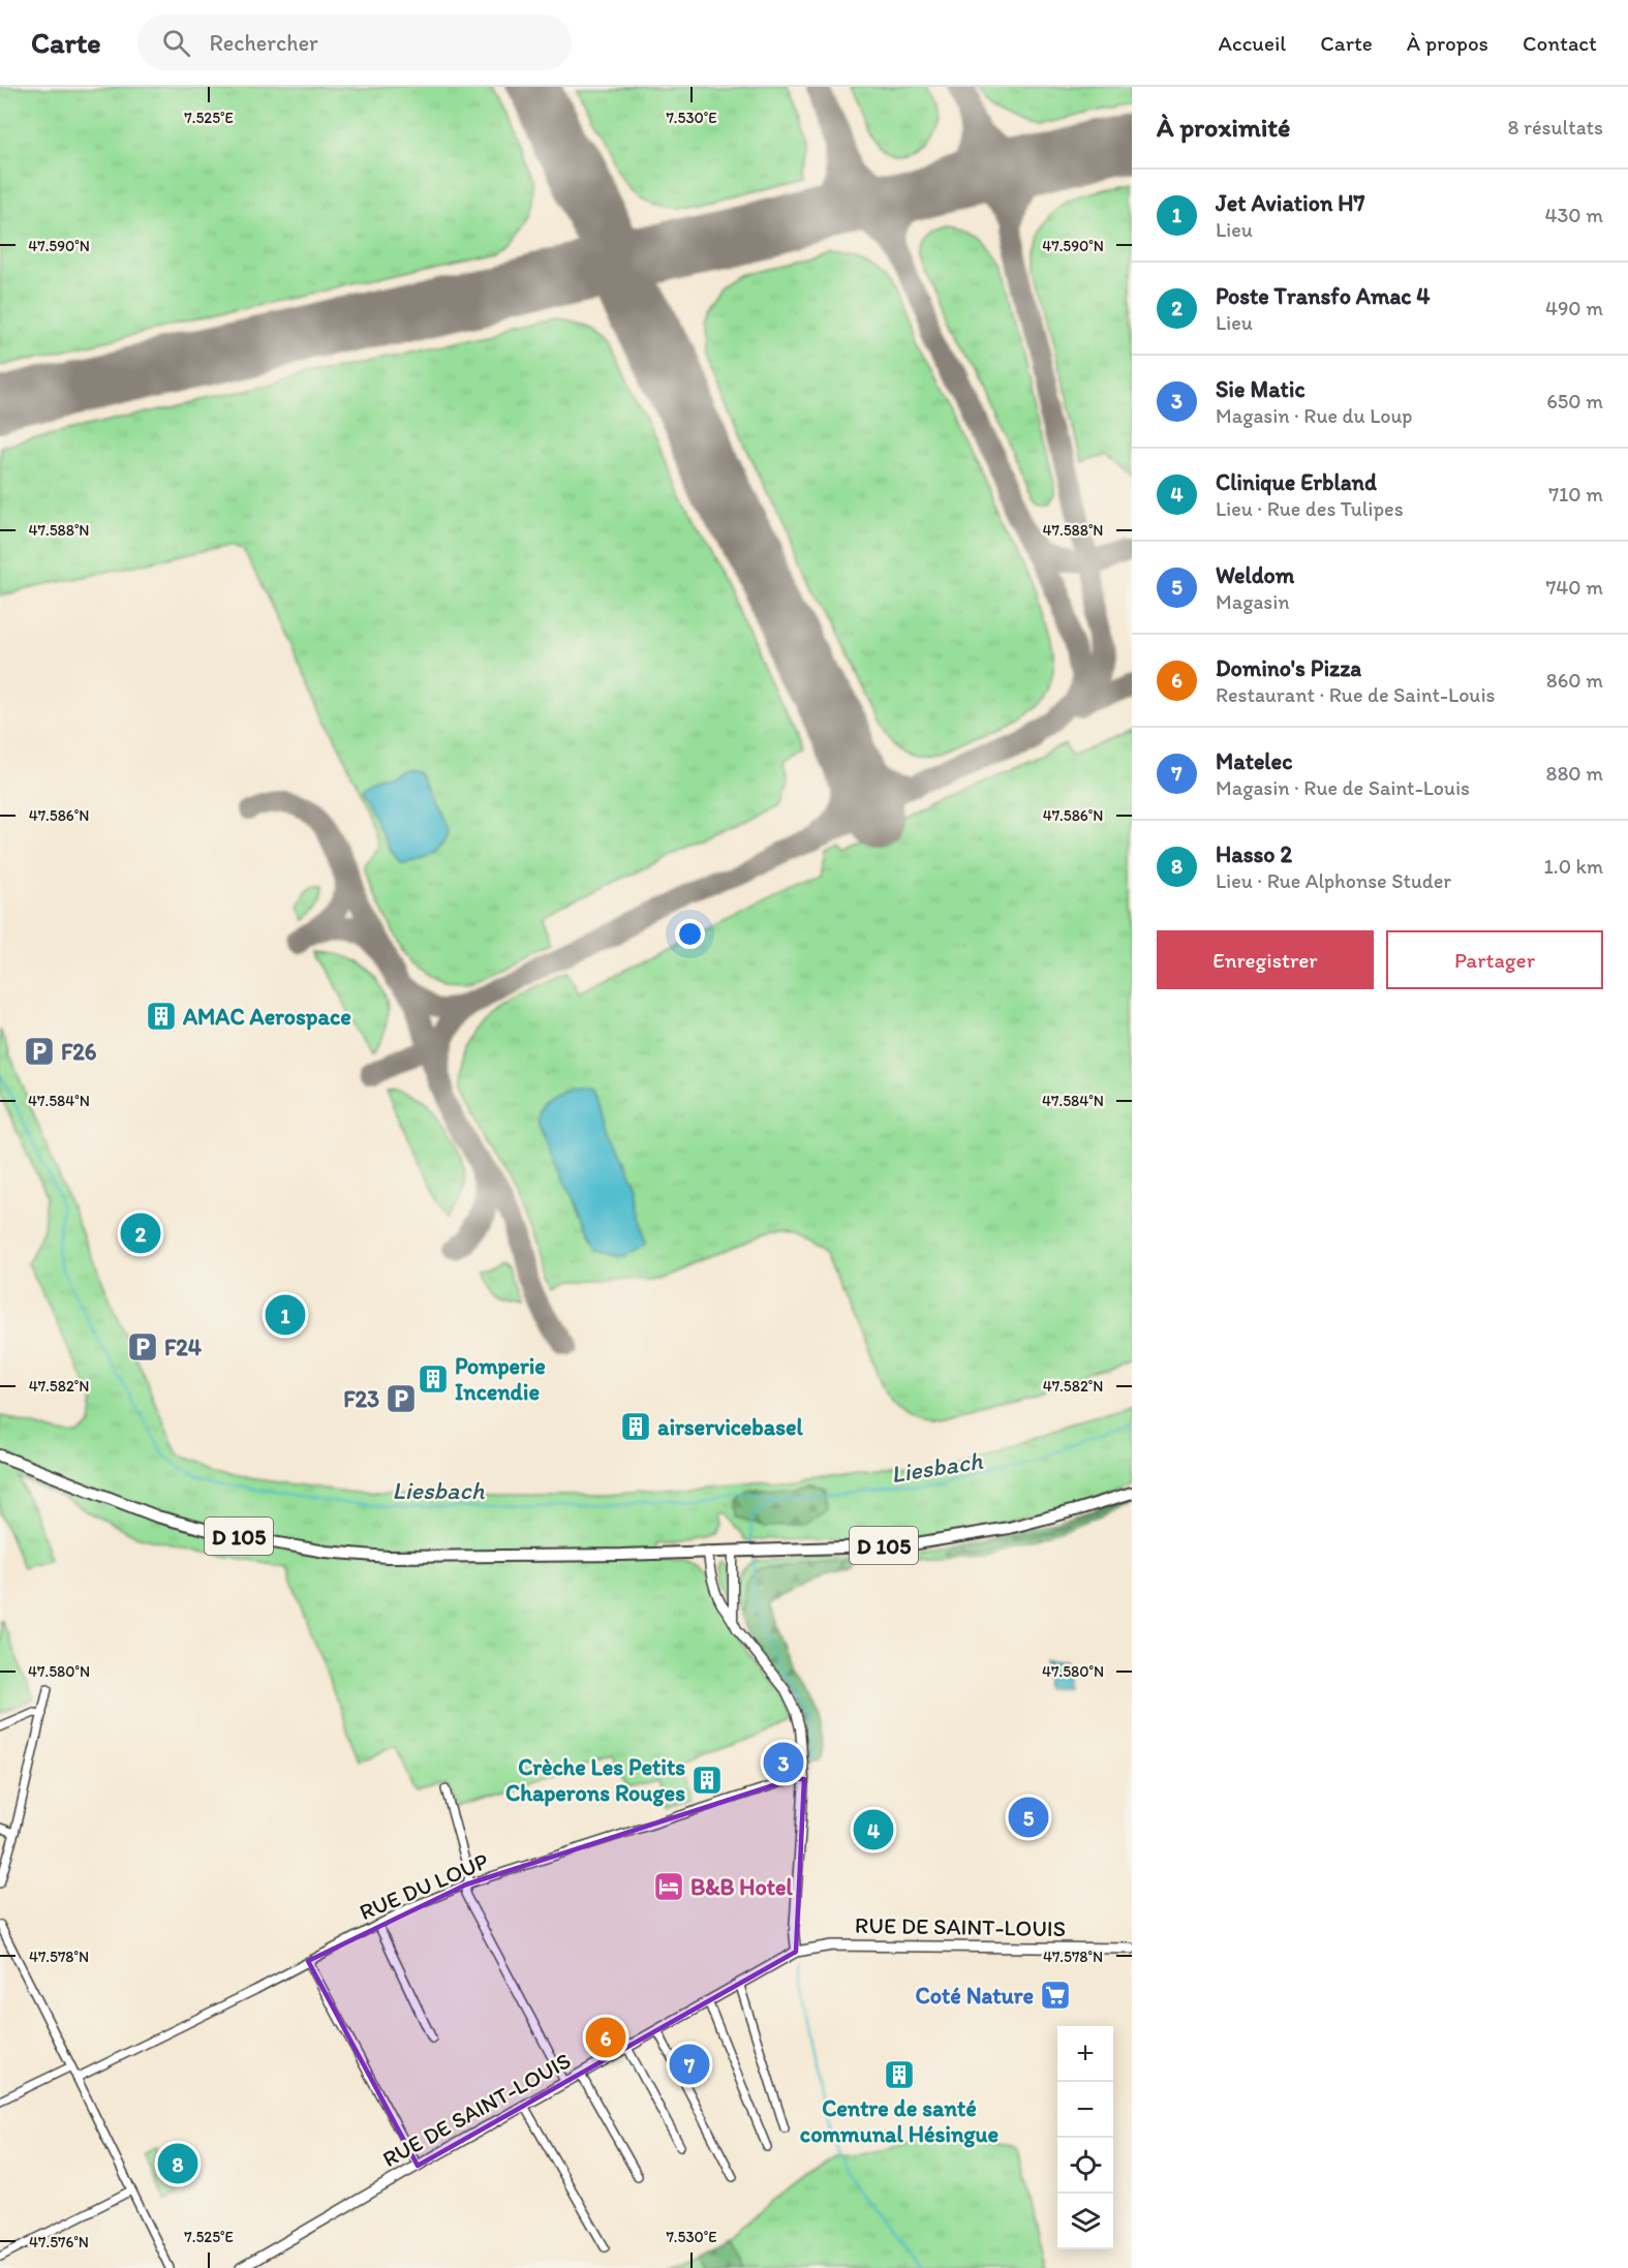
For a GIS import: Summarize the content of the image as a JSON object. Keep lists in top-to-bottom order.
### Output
{
  "streets": {
    "main road": ["D 105", "RUE DE SAINT-LOUIS"],
    "street": ["RUE DU LOUP"]
  },
  "water": ["Liesbach"],
  "places": {
    "building": [
      "AMAC Aerospace",
      "Pomperie Incendie",
      "airservicebasel",
      "Crèche Les Petits Chaperons Rouges",
      "Centre de santé communal Hésingue"
    ],
    "parking": ["F26", "F24", "F23"],
    "hotel": ["B&B Hotel"],
    "supermarket": ["Coté Nature"]
  },
  "page": {
    "header": "Carte",
    "search": "Rechercher",
    "nav": [
      "Accueil",
      "Carte",
      "À propos",
      "Contact"
    ],
    "heading": ["À proximité", "8 résultats"],
    "list": [
      {
        "mark": "1",
        "name": "Jet Aviation H7",
        "note": "Lieu",
        "value": "430 m"
      },
      {
        "mark": "2",
        "name": "Poste Transfo Amac 4",
        "note": "Lieu",
        "value": "490 m"
      },
      {
        "mark": "3",
        "name": "Sie Matic",
        "note": "Magasin · Rue du Loup",
        "value": "650 m"
      },
      {
        "mark": "4",
        "name": "Clinique Erbland",
        "note": "Lieu · Rue des Tulipes",
        "value": "710 m"
      },
      {
        "mark": "5",
        "name": "Weldom",
        "note": "Magasin",
        "value": "740 m"
      },
      {
        "mark": "6",
        "name": "Domino's Pizza",
        "note": "Restaurant · Rue de Saint-Louis",
        "value": "860 m"
      },
      {
        "mark": "7",
        "name": "Matelec",
        "note": "Magasin · Rue de Saint-Louis",
        "value": "880 m"
      },
      {
        "mark": "8",
        "name": "Hasso 2",
        "note": "Lieu · Rue Alphonse Studer",
        "value": "1.0 km"
      }
    ],
    "buttons": ["Enregistrer", "Partager"],
    "pins": [
      "2",
      "1",
      "3",
      "5",
      "4",
      "6",
      "7",
      "8"
    ],
    "map_buttons": ["+", "−"]
  },
  "coordinates": [
    "7.525°E",
    "7.530°E",
    "47.590°N",
    "47.588°N",
    "47.586°N",
    "47.584°N",
    "47.582°N",
    "47.580°N",
    "47.578°N",
    "47.576°N"
  ]
}
